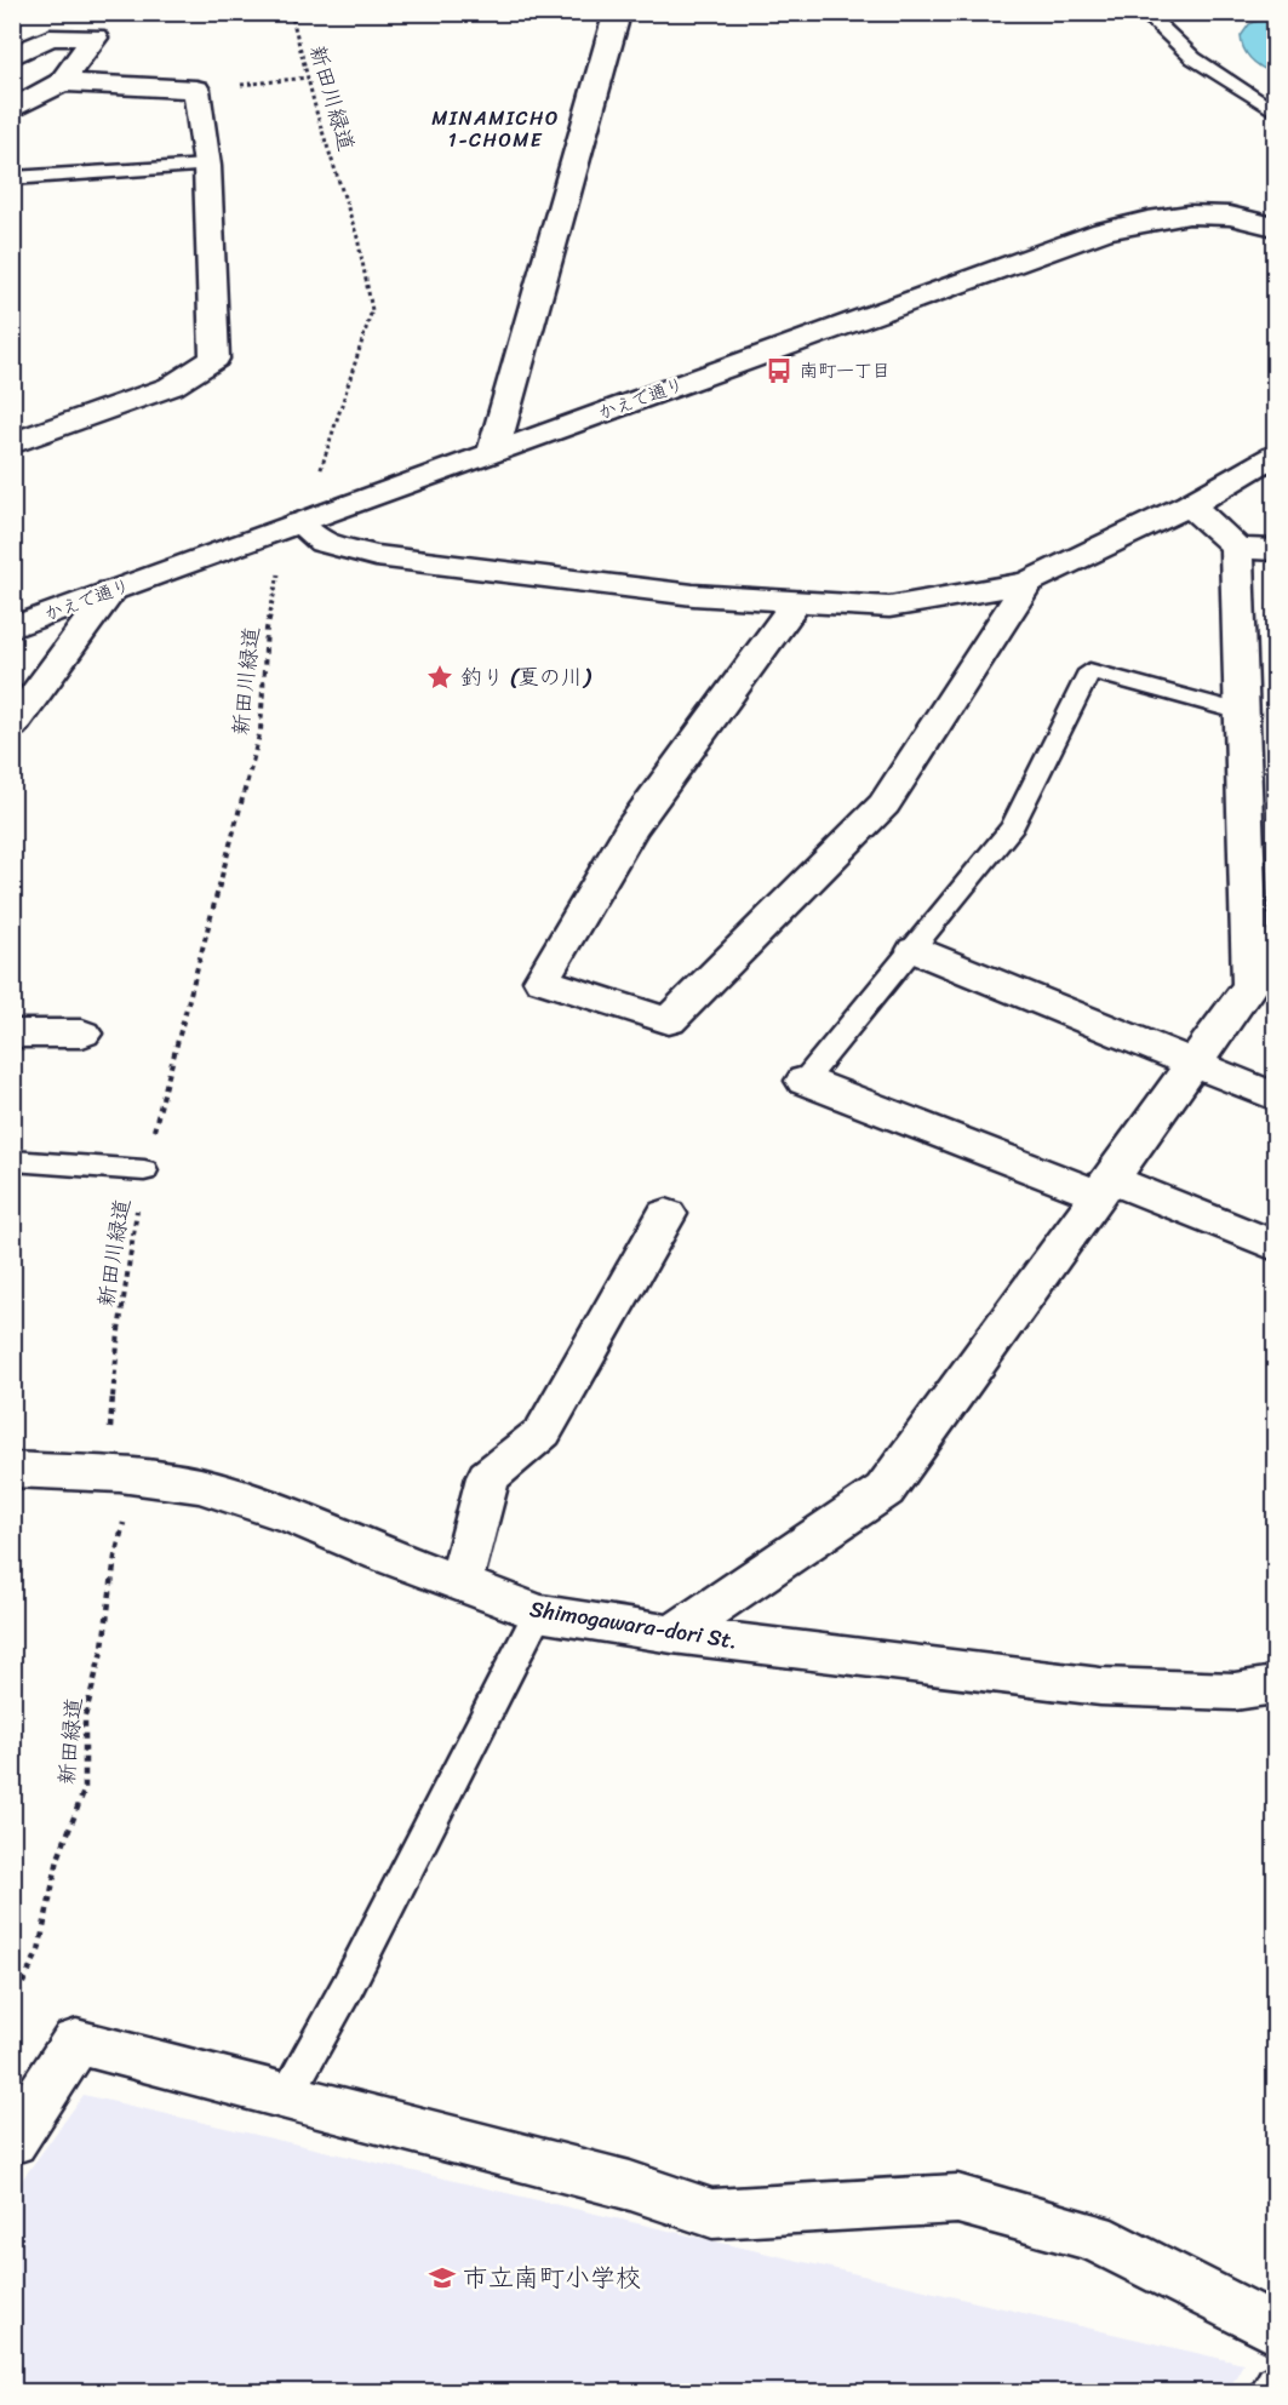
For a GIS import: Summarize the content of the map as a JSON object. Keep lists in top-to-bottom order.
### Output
{
  "streets": {
    "street": ["かえで通り", "Shimogawara-dori St."],
    "path": ["新田川緑道", "新田緑道"]
  },
  "crossings": [
    ["新田川緑道", "かえで通り"],
    ["新田川緑道", "Shimogawara-dori St."],
    ["新田川緑道", "新田緑道"],
    ["Shimogawara-dori St.", "新田緑道"]
  ],
  "districts": ["MINAMICHO 1-CHOME"],
  "places": {
    "bus stop": ["南町一丁目"],
    "place": ["釣り (夏の川)"],
    "school or university": ["市立南町小学校"]
  }
}
